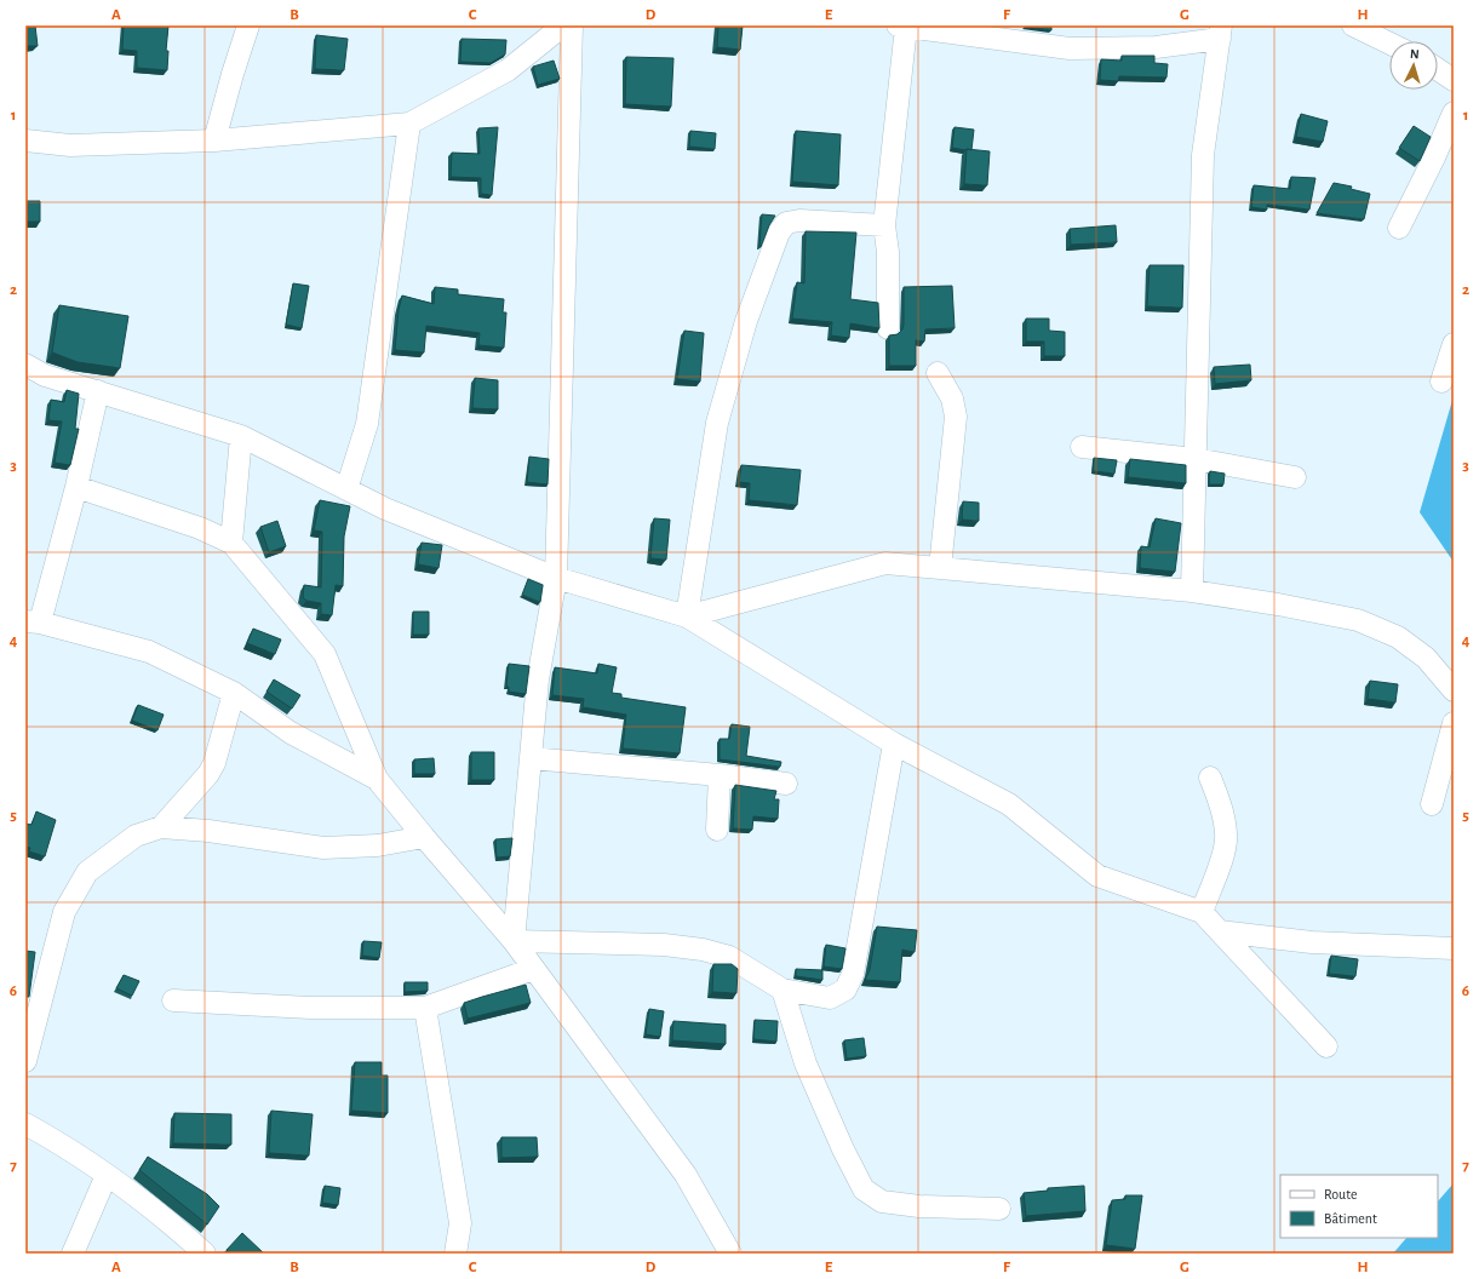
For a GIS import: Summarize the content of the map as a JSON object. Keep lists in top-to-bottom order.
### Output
{
  "legend": ["Route", "Bâtiment"],
  "north": "top",
  "grid": {
    "columns": [
      "A",
      "B",
      "C",
      "D",
      "E",
      "F",
      "G",
      "H"
    ],
    "rows": [
      "1",
      "2",
      "3",
      "4",
      "5",
      "6",
      "7"
    ]
  }
}
